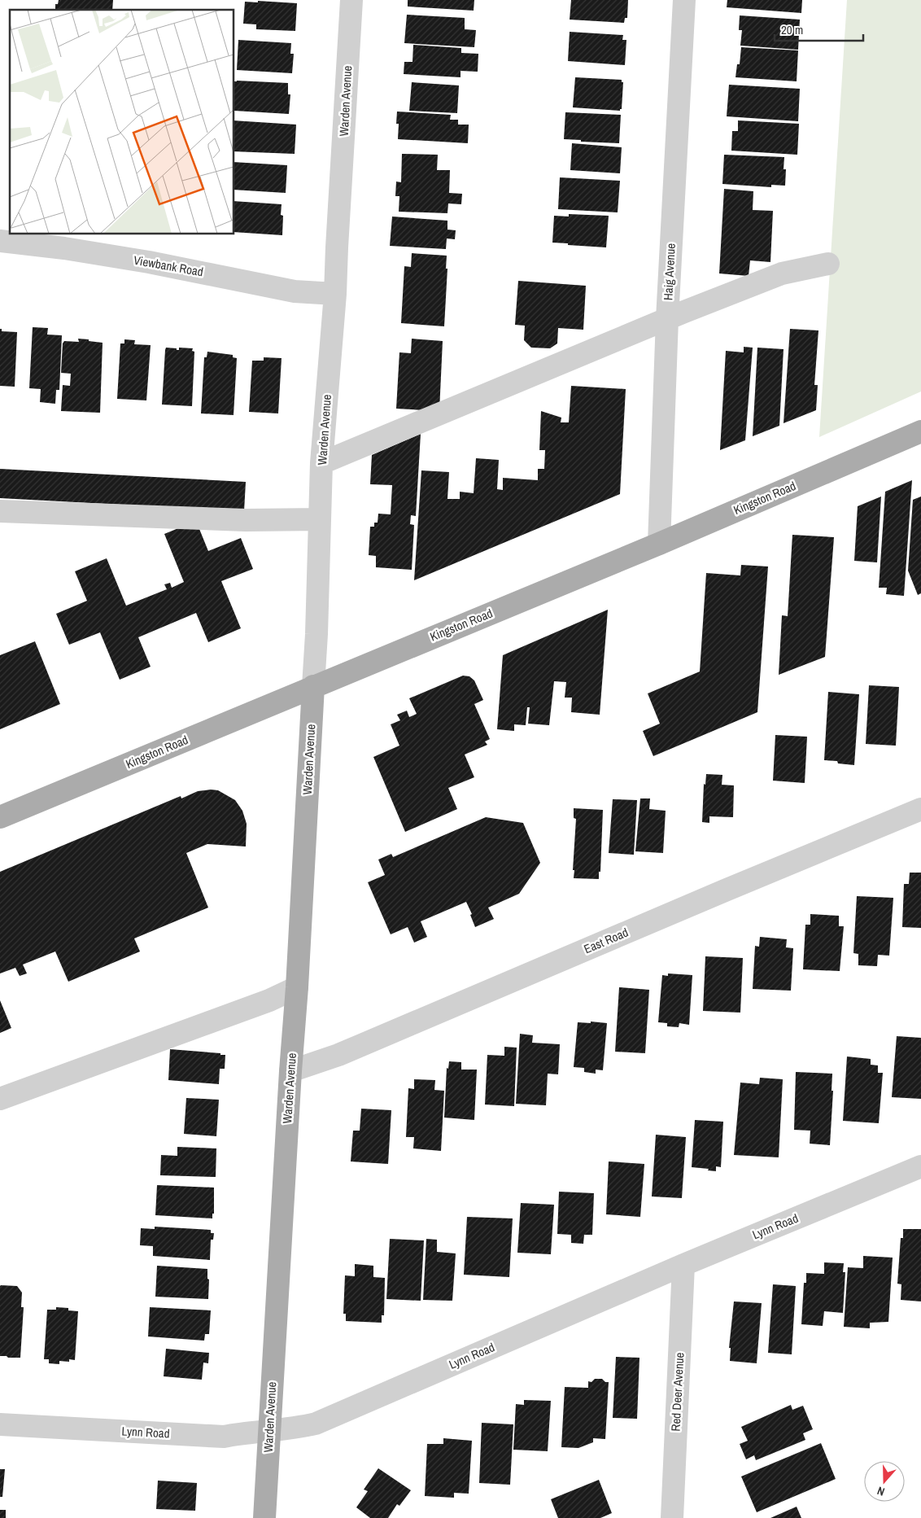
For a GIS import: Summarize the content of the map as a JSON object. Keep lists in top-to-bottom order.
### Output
{
  "streets": {
    "main road": ["Warden Avenue", "Kingston Road"],
    "street": [
      "Viewbank Road",
      "Haig Avenue",
      "East Road",
      "Lynn Road",
      "Red Deer Avenue"
    ]
  },
  "crossings": [
    ["Warden Avenue", "Viewbank Road"],
    ["Warden Avenue", "Kingston Road"],
    ["Warden Avenue", "East Road"],
    ["Warden Avenue", "Lynn Road"],
    ["Haig Avenue", "Kingston Road"],
    ["Lynn Road", "Red Deer Avenue"]
  ],
  "scale_bar": "20 m",
  "north": "bottom"
}
